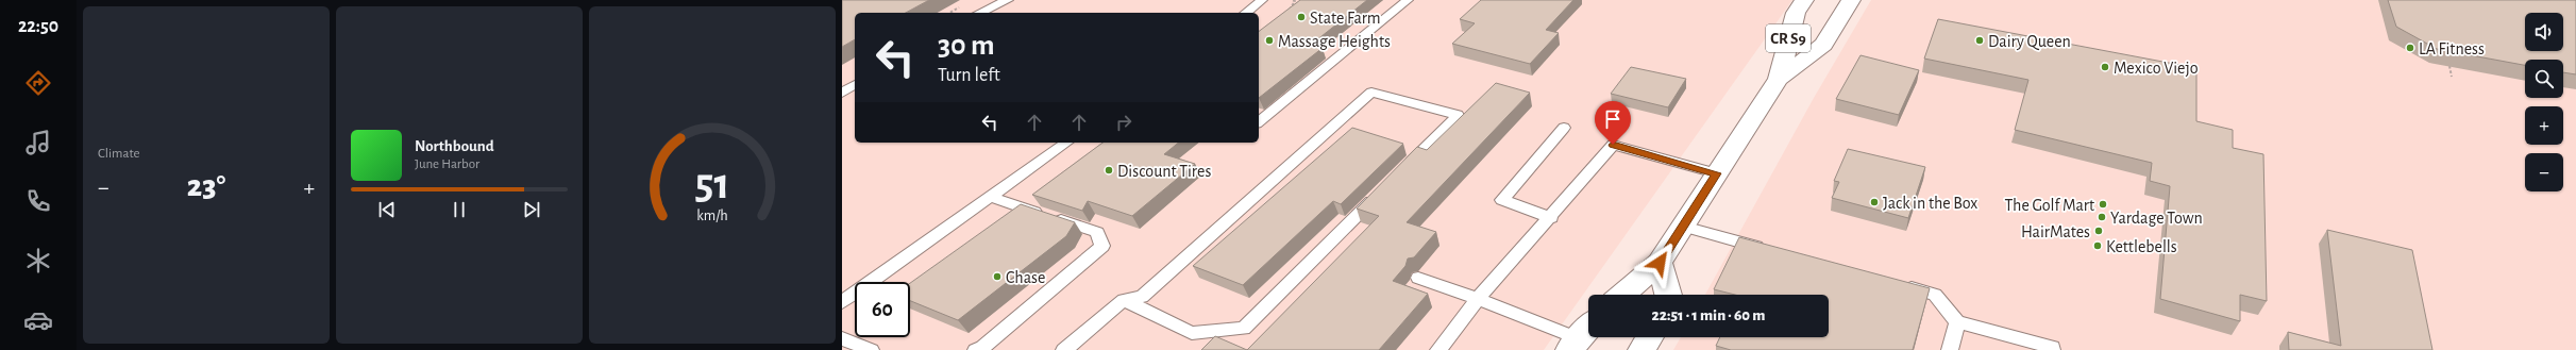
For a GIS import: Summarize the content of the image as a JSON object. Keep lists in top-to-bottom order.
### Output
{
  "streets": {
    "main road": ["CR S9"]
  },
  "places": [
    "State Farm",
    "Massage Heights",
    "Dairy Queen",
    "LA Fitness",
    "Mexico Viejo",
    "Discount Tires",
    "Jack in the Box",
    "The Golf Mart",
    "Yardage Town",
    "HairMates",
    "Kettlebells",
    "Chase"
  ],
  "page": {
    "tabs": "22:50",
    "tile": "Climate",
    "map_buttons": ["+", "−"],
    "turn": ["30 m", "Turn left"],
    "song": ["Northbound", "June Harbor"],
    "heat": ["−", "23°", "+"],
    "limit": "60",
    "trip": "22:51 · 1 min · 60 m",
    "gauge": ["51", "km/h"]
  }
}
